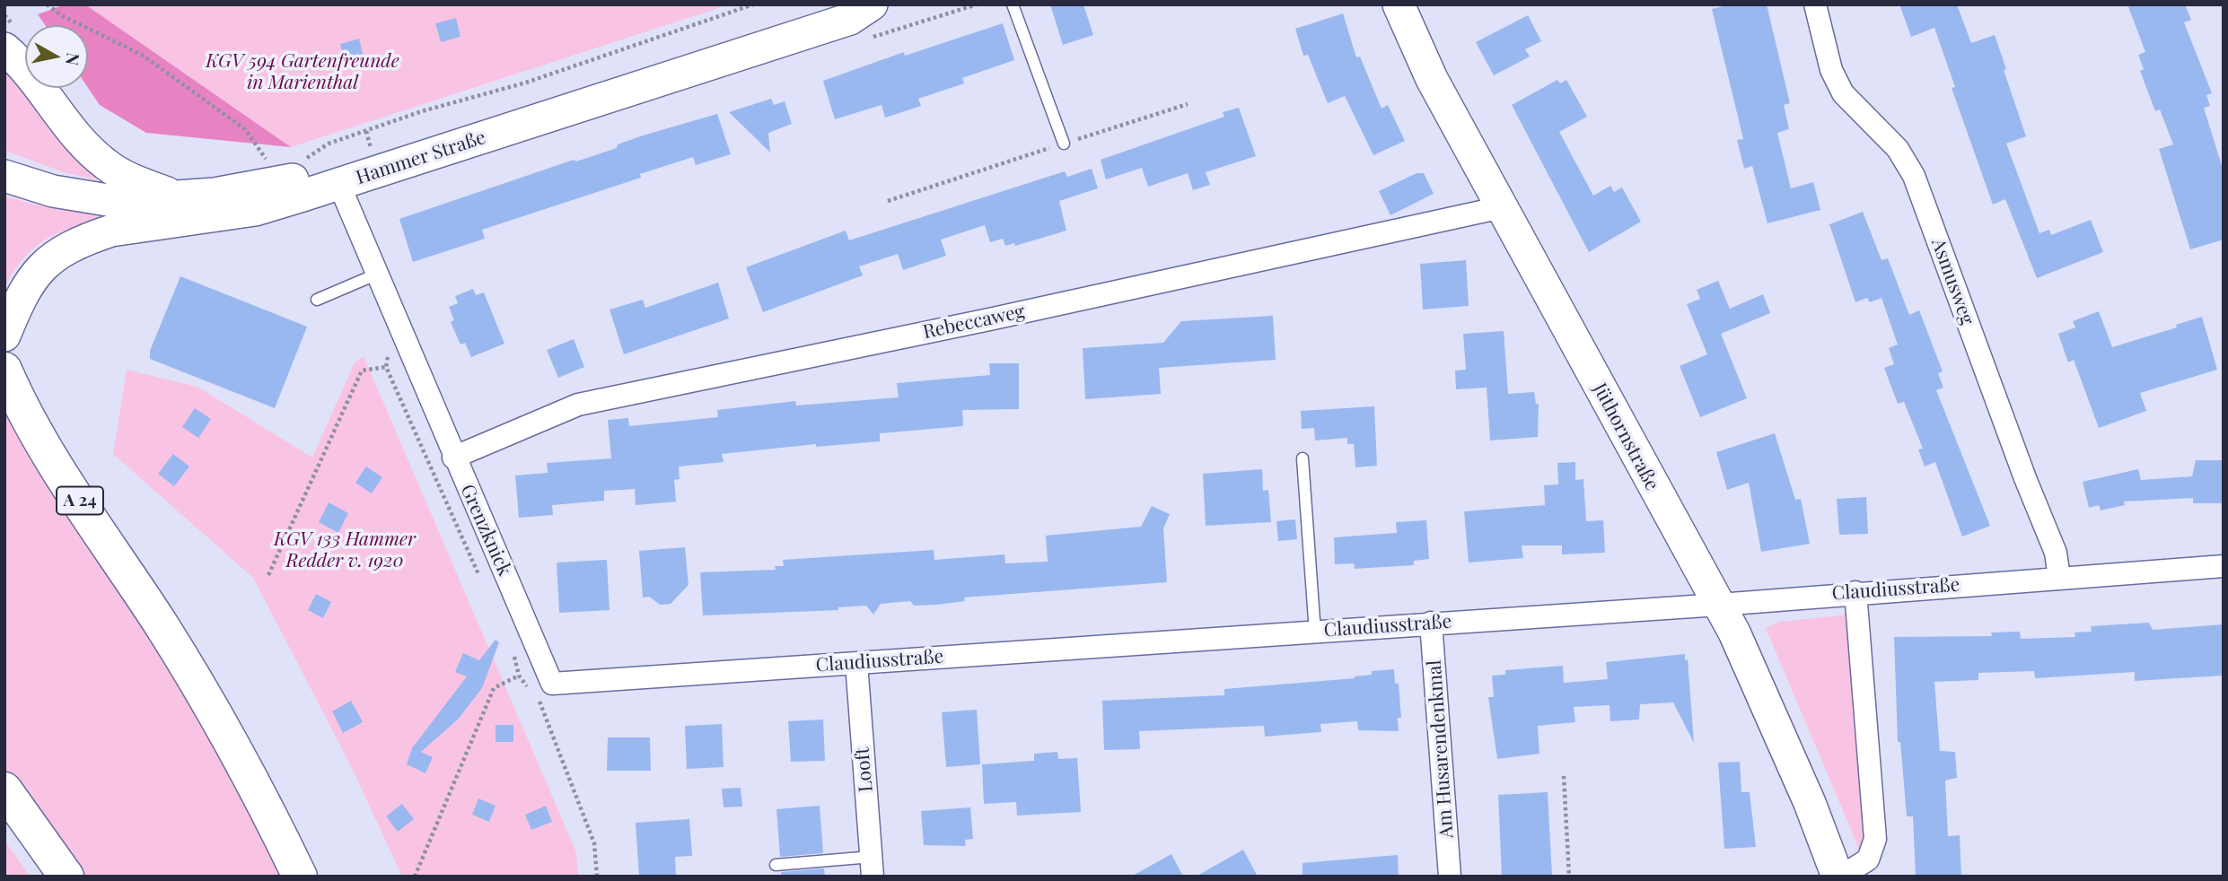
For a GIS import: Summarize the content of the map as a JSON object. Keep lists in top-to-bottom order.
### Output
{
  "streets": {
    "highway": ["A 24"],
    "main road": ["Hammer Straße", "Jüthornstraße"],
    "street": [
      "Asmusweg",
      "Rebeccaweg",
      "Grenzknick",
      "Claudiusstraße",
      "Am Husarendenkmal",
      "Looft"
    ]
  },
  "crossings": [
    ["Hammer Straße", "Grenzknick"],
    ["Asmusweg", "Claudiusstraße"],
    ["Rebeccaweg", "Jüthornstraße"],
    ["Rebeccaweg", "Grenzknick"],
    ["Jüthornstraße", "Claudiusstraße"],
    ["Grenzknick", "Claudiusstraße"],
    ["Claudiusstraße", "Am Husarendenkmal"],
    ["Claudiusstraße", "Looft"]
  ],
  "parks": ["KGV 594 Gartenfreunde in Marienthal", "KGV 133 Hammer Redder v. 1920"],
  "north": "right"
}
